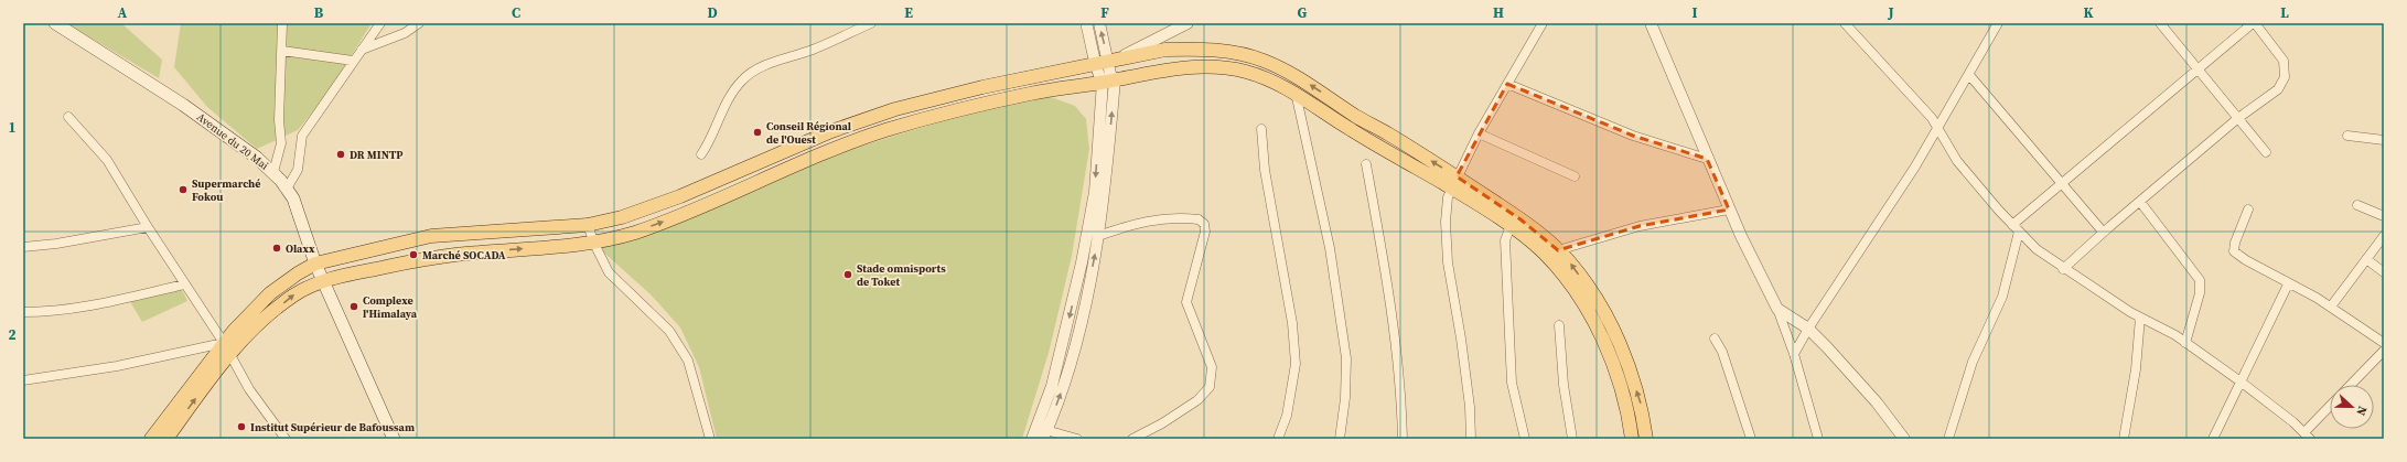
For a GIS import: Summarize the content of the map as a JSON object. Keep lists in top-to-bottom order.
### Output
{
  "streets": {
    "main road": ["Avenue du 20 Mai"]
  },
  "places": [
    "Conseil Régional de l'Ouest",
    "DR MINTP",
    "Supermarché Fokou",
    "Olaxx",
    "Marché SOCADA",
    "Stade omnisports de Toket",
    "Complexe l'Himalaya",
    "Institut Supérieur de Bafoussam"
  ],
  "north": "right",
  "grid": {
    "columns": [
      "A",
      "B",
      "C",
      "D",
      "E",
      "F",
      "G",
      "H",
      "I",
      "J",
      "K",
      "L"
    ],
    "rows": ["1", "2"]
  }
}
